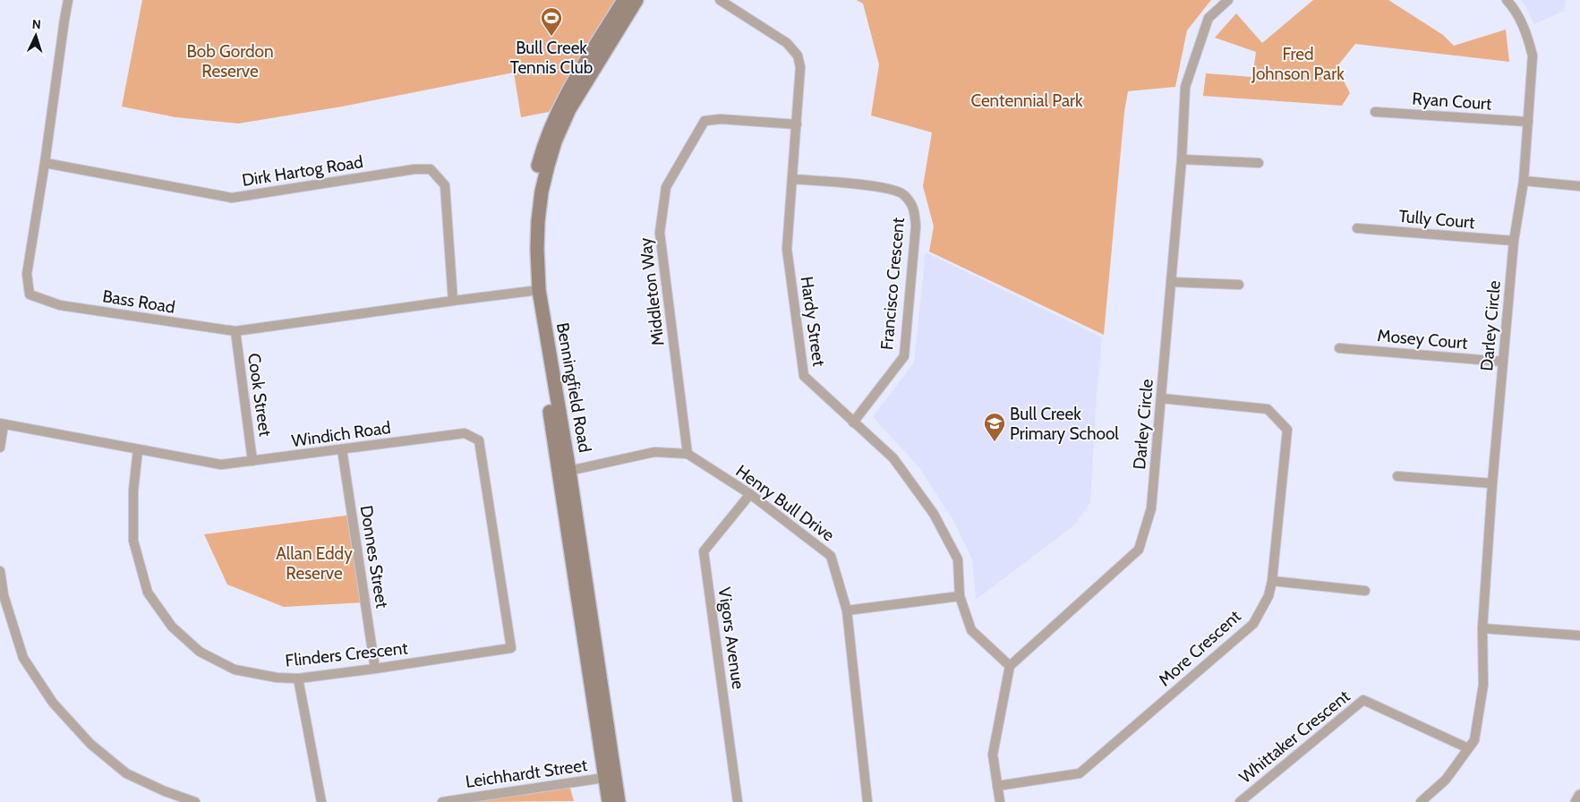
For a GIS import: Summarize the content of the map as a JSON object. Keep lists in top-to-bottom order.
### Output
{
  "streets": {
    "main road": ["Benningfield Road"],
    "street": [
      "Ryan Court",
      "Dirk Hartog Road",
      "Tully Court",
      "Francisco Crescent",
      "Middleton Way",
      "Bass Road",
      "Hardy Street",
      "Darley Circle",
      "Mosey Court",
      "Cook Street",
      "Windich Road",
      "Henry Bull Drive",
      "Donnes Street",
      "Vigors Avenue",
      "More Crescent",
      "Flinders Crescent",
      "Whittaker Crescent",
      "Leichhardt Street"
    ]
  },
  "crossings": [
    ["Ryan Court", "Darley Circle"],
    ["Dirk Hartog Road", "Bass Road"],
    ["Tully Court", "Darley Circle"],
    ["Francisco Crescent", "Hardy Street"],
    ["Middleton Way", "Hardy Street"],
    ["Middleton Way", "Henry Bull Drive"],
    ["Bass Road", "Benningfield Road"],
    ["Bass Road", "Cook Street"],
    ["Hardy Street", "Darley Circle"],
    ["Darley Circle", "Mosey Court"],
    ["Darley Circle", "More Crescent"],
    ["Darley Circle", "Whittaker Crescent"],
    ["Benningfield Road", "Henry Bull Drive"],
    ["Benningfield Road", "Leichhardt Street"],
    ["Cook Street", "Windich Road"],
    ["Windich Road", "Donnes Street"],
    ["Windich Road", "Flinders Crescent"],
    ["Henry Bull Drive", "Vigors Avenue"],
    ["Donnes Street", "Flinders Crescent"]
  ],
  "parks": [
    "Bob Gordon Reserve",
    "Fred Johnson Park",
    "Centennial Park",
    "Allan Eddy Reserve"
  ],
  "places": {
    "sports": ["Bull Creek Tennis Club"],
    "school or university": ["Bull Creek Primary School"]
  },
  "north": "top"
}
